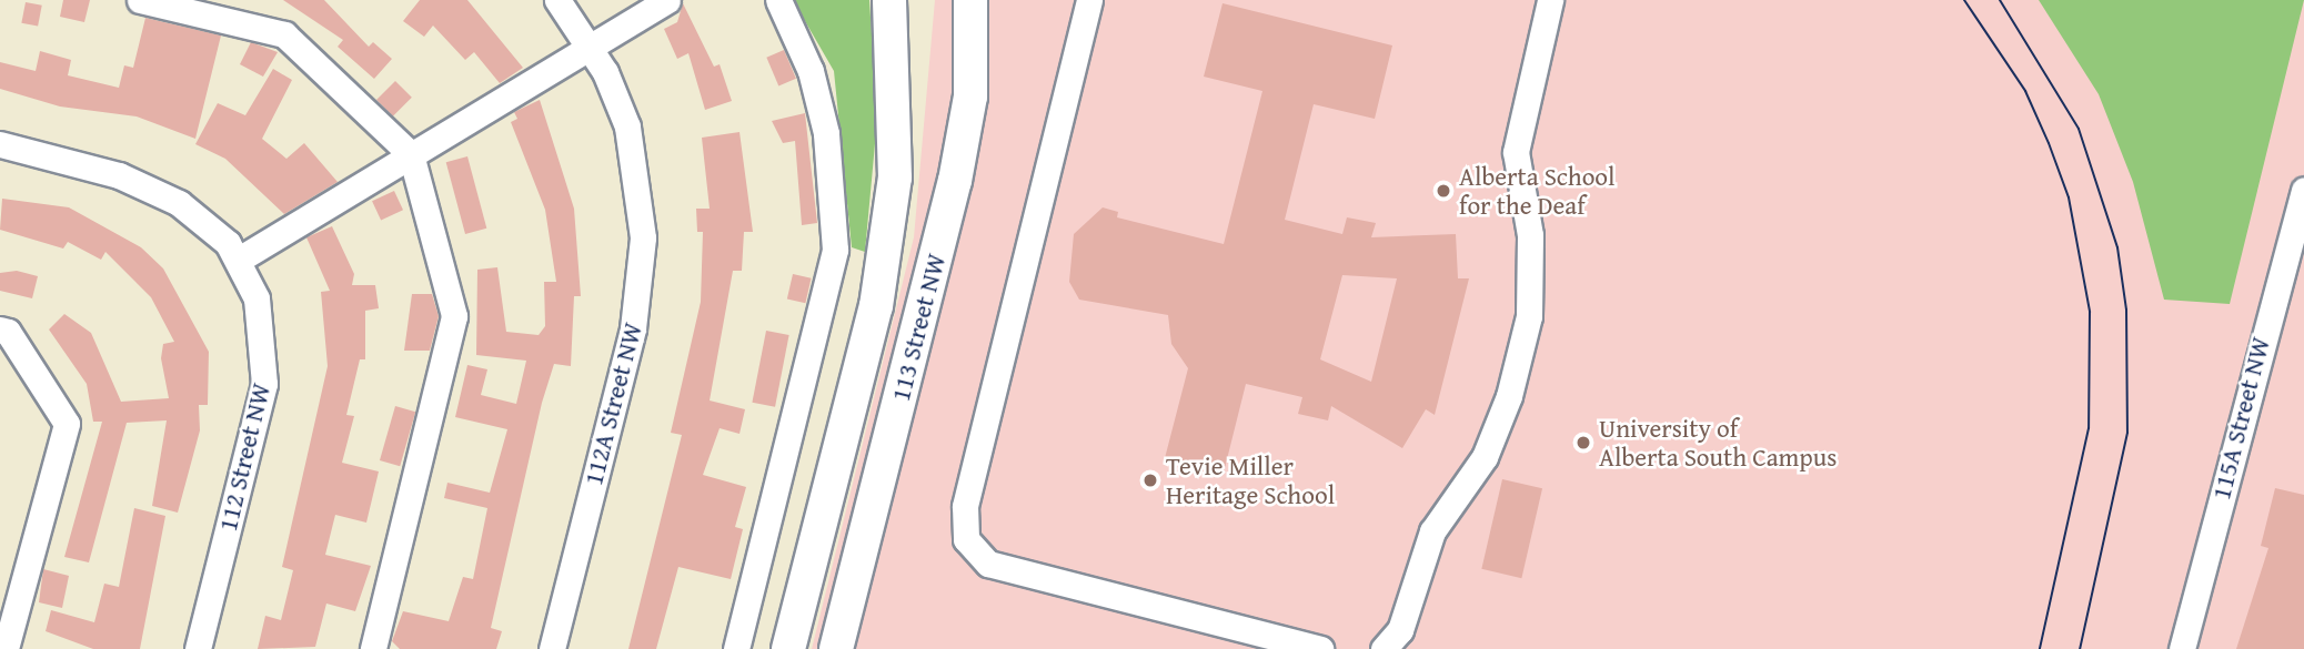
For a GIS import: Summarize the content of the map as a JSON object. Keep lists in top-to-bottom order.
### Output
{
  "streets": {
    "main road": ["113 Street NW"],
    "street": ["112A Street NW", "115A Street NW", "112 Street NW"]
  },
  "places": ["Alberta School for the Deaf", "University of Alberta South Campus", "Tevie Miller Heritage School"]
}
